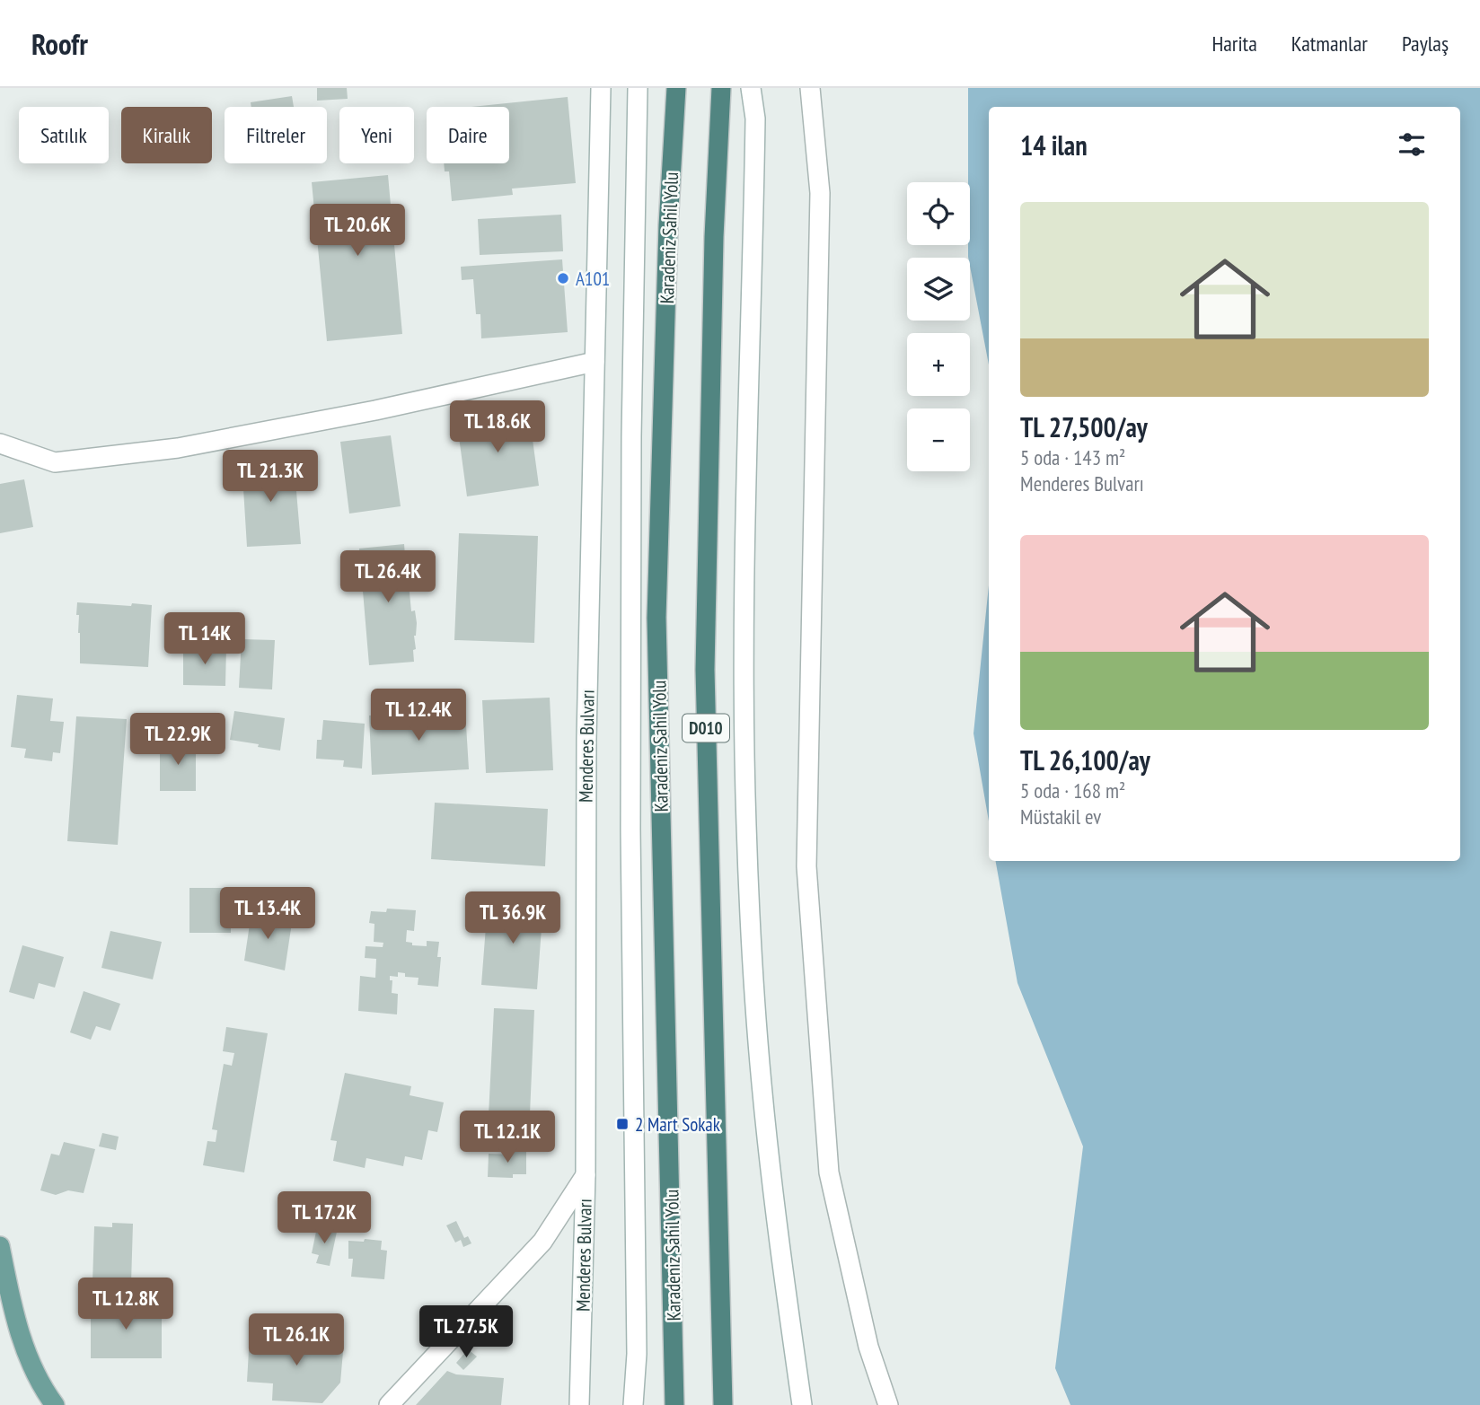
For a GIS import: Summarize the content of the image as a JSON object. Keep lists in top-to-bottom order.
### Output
{
  "streets": {
    "highway": ["Karadeniz Sahil Yolu", "D010"],
    "main road": ["Menderes Bulvarı"]
  },
  "places": {
    "other": ["A101"],
    "transit": ["2 Mart Sokak"]
  },
  "page": {
    "header": "Roofr",
    "nav": ["Harita", "Katmanlar", "Paylaş"],
    "chip": [
      "Satılık",
      "Kiralık",
      "Filtreler",
      "Yeni",
      "Daire"
    ],
    "heading": "14 ilan",
    "map_buttons": ["+", "−"],
    "list": [
      {
        "name": "TL 27,500/ay",
        "note": "5 oda · 143 m² · Menderes Bulvarı"
      },
      {
        "name": "TL 26,100/ay",
        "note": "5 oda · 168 m² · Müstakil ev"
      }
    ],
    "price": [
      "TL 20.6K",
      "TL 18.6K",
      "TL 21.3K",
      "TL 26.4K",
      "TL 14K",
      "TL 12.4K",
      "TL 22.9K",
      "TL 13.4K",
      "TL 36.9K",
      "TL 12.1K",
      "TL 17.2K",
      "TL 12.8K",
      "TL 27.5K",
      "TL 26.1K"
    ]
  }
}
